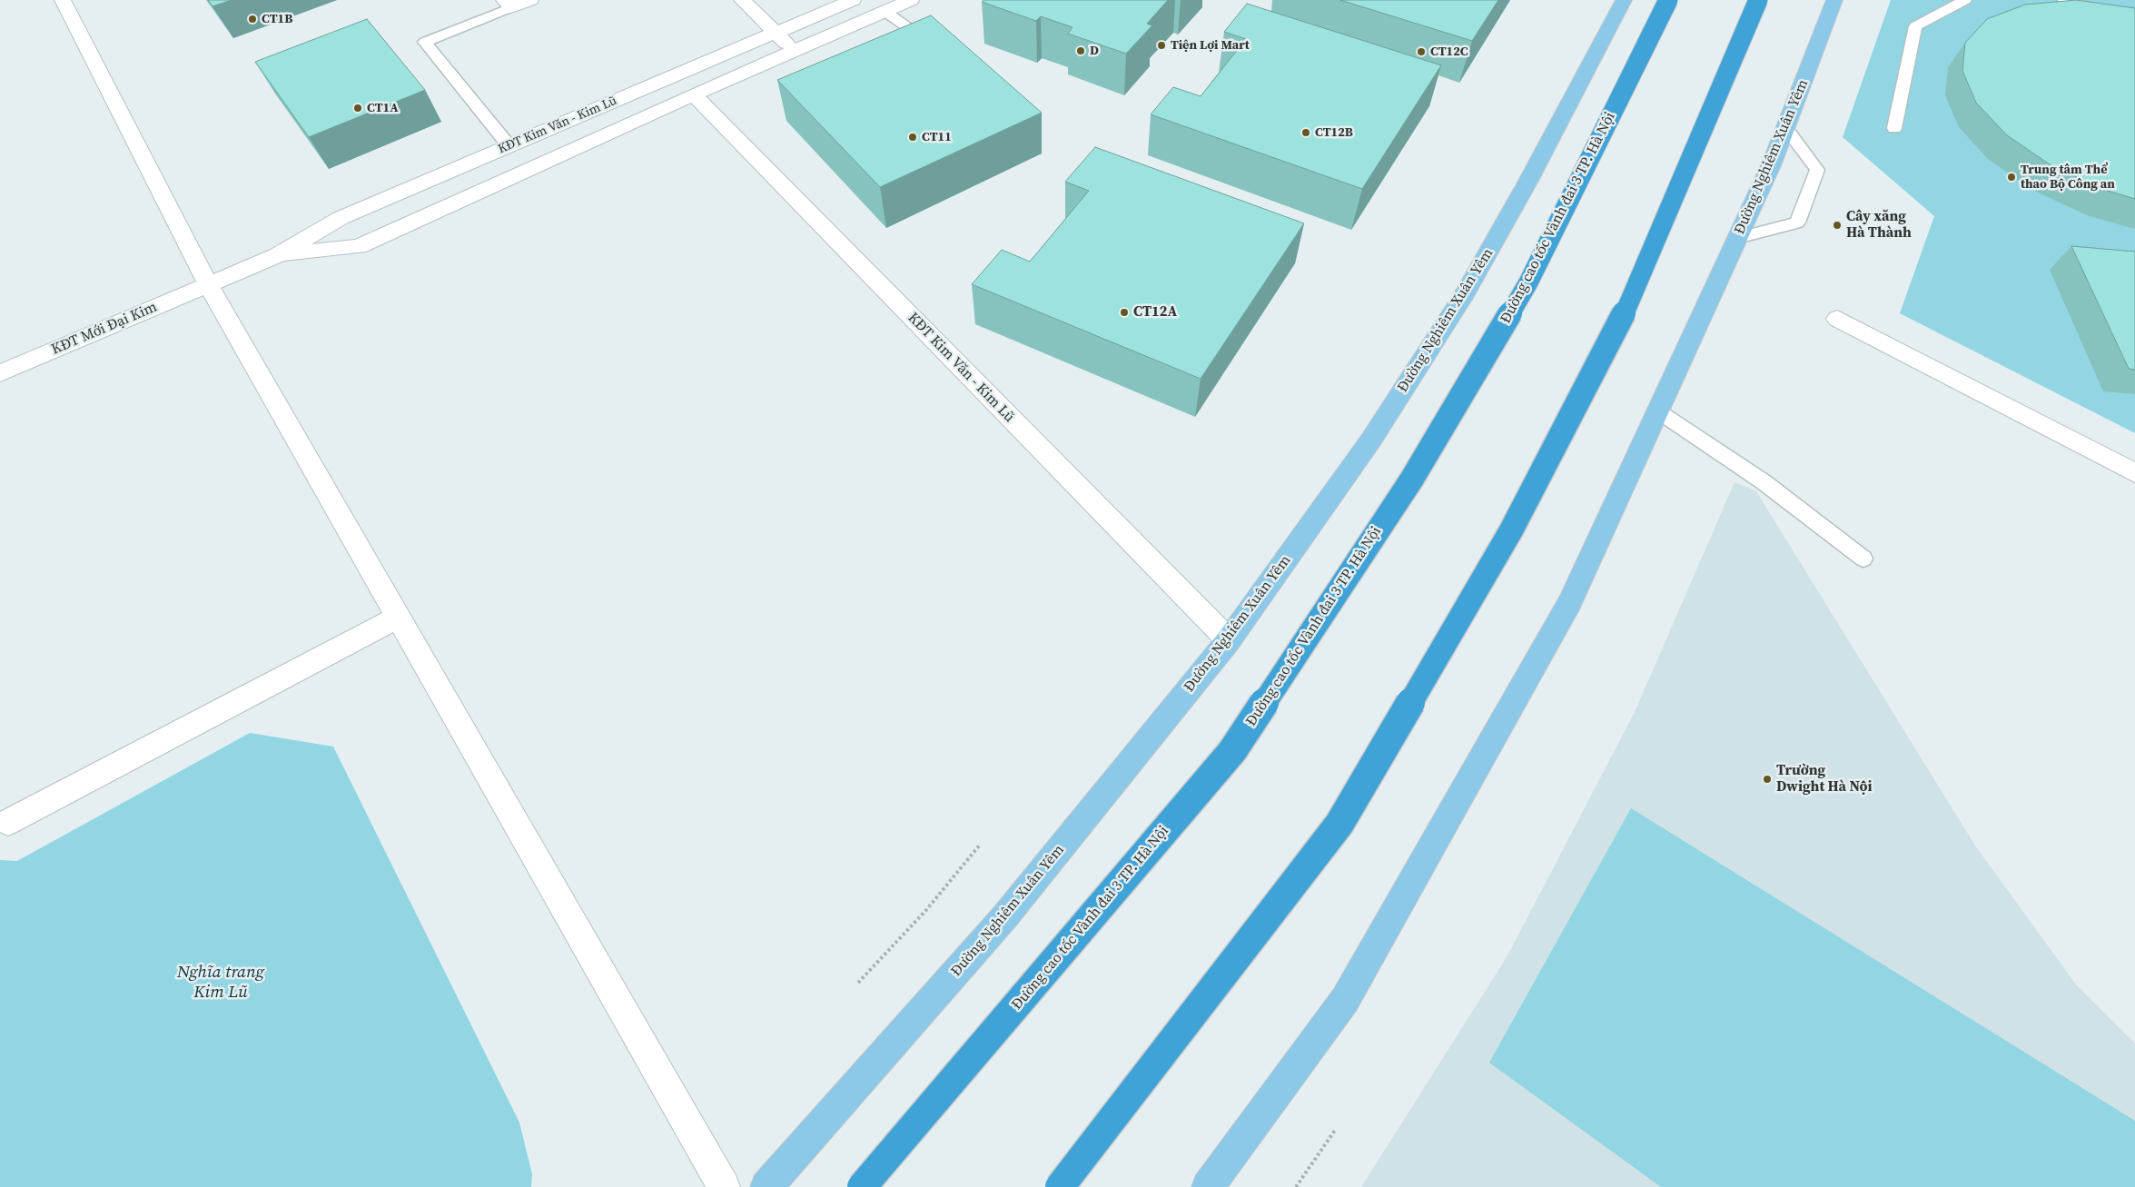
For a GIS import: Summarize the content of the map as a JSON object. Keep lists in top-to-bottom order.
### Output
{
  "streets": {
    "highway": ["Đường cao tốc Vành đai 3 TP. Hà Nội"],
    "main road": ["Đường Nghiêm Xuân Yêm"],
    "street": ["KĐT Kim Văn - Kim Lũ", "KĐT Mới Đại Kim"]
  },
  "crossings": [
    ["KĐT Kim Văn - Kim Lũ", "Đường Nghiêm Xuân Yêm"],
    ["KĐT Kim Văn - Kim Lũ", "KĐT Mới Đại Kim"]
  ],
  "parks": ["Nghĩa trang Kim Lũ"],
  "places": [
    "CT1B",
    "Tiện Lợi Mart",
    "D",
    "CT12C",
    "CT1A",
    "CT12B",
    "CT11",
    "Trung tâm Thể thao Bộ Công an",
    "Cây xăng Hà Thành",
    "CT12A",
    "Trường Dwight Hà Nội"
  ]
}
